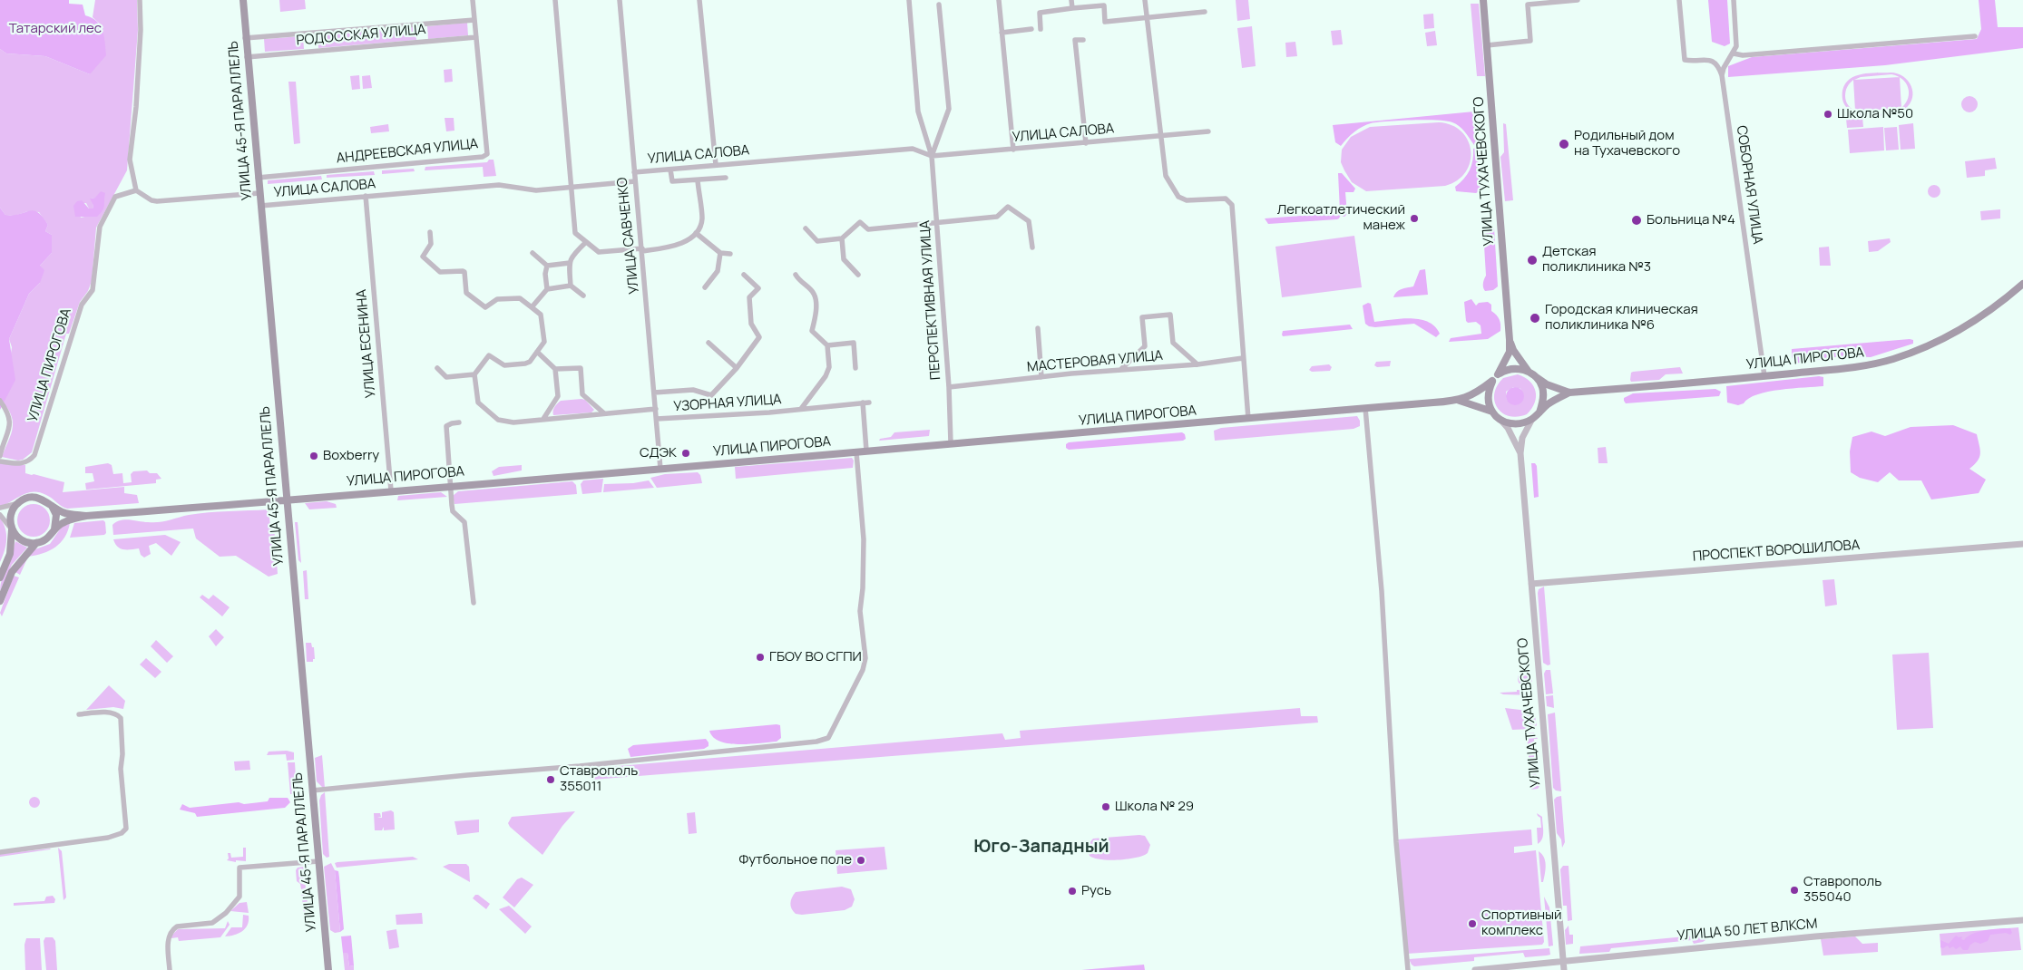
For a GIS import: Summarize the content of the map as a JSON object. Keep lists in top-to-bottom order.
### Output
{
  "streets": {
    "main road": ["УЛИЦА 45-Я ПАРАЛЛЕЛЬ", "УЛИЦА ТУХАЧЕВСКОГО", "УЛИЦА ПИРОГОВА"],
    "street": [
      "РОДОССКАЯ УЛИЦА",
      "УЛИЦА САЛОВА",
      "АНДРЕЕВСКАЯ УЛИЦА",
      "СОБОРНАЯ УЛИЦА",
      "УЛИЦА САВЧЕНКО",
      "ПЕРСПЕКТИВНАЯ УЛИЦА",
      "УЛИЦА ЕСЕНИНА",
      "МАСТЕРОВАЯ УЛИЦА",
      "УЗОРНАЯ УЛИЦА",
      "ПРОСПЕКТ ВОРОШИЛОВА",
      "УЛИЦА 50 ЛЕТ ВЛКСМ"
    ]
  },
  "crossings": [
    ["РОДОССКАЯ УЛИЦА", "УЛИЦА 45-Я ПАРАЛЛЕЛЬ"],
    ["РОДОССКАЯ УЛИЦА", "АНДРЕЕВСКАЯ УЛИЦА"],
    ["УЛИЦА 45-Я ПАРАЛЛЕЛЬ", "УЛИЦА САЛОВА"],
    ["УЛИЦА 45-Я ПАРАЛЛЕЛЬ", "АНДРЕЕВСКАЯ УЛИЦА"],
    ["УЛИЦА 45-Я ПАРАЛЛЕЛЬ", "УЛИЦА ПИРОГОВА"],
    ["УЛИЦА САЛОВА", "УЛИЦА САВЧЕНКО"],
    ["УЛИЦА САЛОВА", "ПЕРСПЕКТИВНАЯ УЛИЦА"],
    ["УЛИЦА САЛОВА", "УЛИЦА ЕСЕНИНА"],
    ["УЛИЦА ТУХАЧЕВСКОГО", "УЛИЦА ПИРОГОВА"],
    ["УЛИЦА ТУХАЧЕВСКОГО", "ПРОСПЕКТ ВОРОШИЛОВА"],
    ["УЛИЦА ТУХАЧЕВСКОГО", "УЛИЦА 50 ЛЕТ ВЛКСМ"],
    ["СОБОРНАЯ УЛИЦА", "УЛИЦА ПИРОГОВА"],
    ["УЛИЦА САВЧЕНКО", "УЛИЦА ПИРОГОВА"],
    ["УЛИЦА САВЧЕНКО", "УЗОРНАЯ УЛИЦА"],
    ["ПЕРСПЕКТИВНАЯ УЛИЦА", "УЛИЦА ПИРОГОВА"],
    ["ПЕРСПЕКТИВНАЯ УЛИЦА", "МАСТЕРОВАЯ УЛИЦА"],
    ["УЛИЦА ЕСЕНИНА", "УЛИЦА ПИРОГОВА"]
  ],
  "districts": ["Юго-Западный"],
  "parks": ["Татарский лес"],
  "places": [
    "Школа №50",
    "Родильный дом на Тухачевского",
    "Легкоатлетический манеж",
    "Больница №4",
    "Детская поликлиника №3",
    "Городская клиническая поликлиника №6",
    "СДЭК",
    "Boxberry",
    "ГБОУ ВО СГПИ",
    "Ставрополь 355011",
    "Школа № 29",
    "Футбольное поле",
    "Ставрополь 355040",
    "Русь",
    "Спортивный комплекс"
  ]
}
